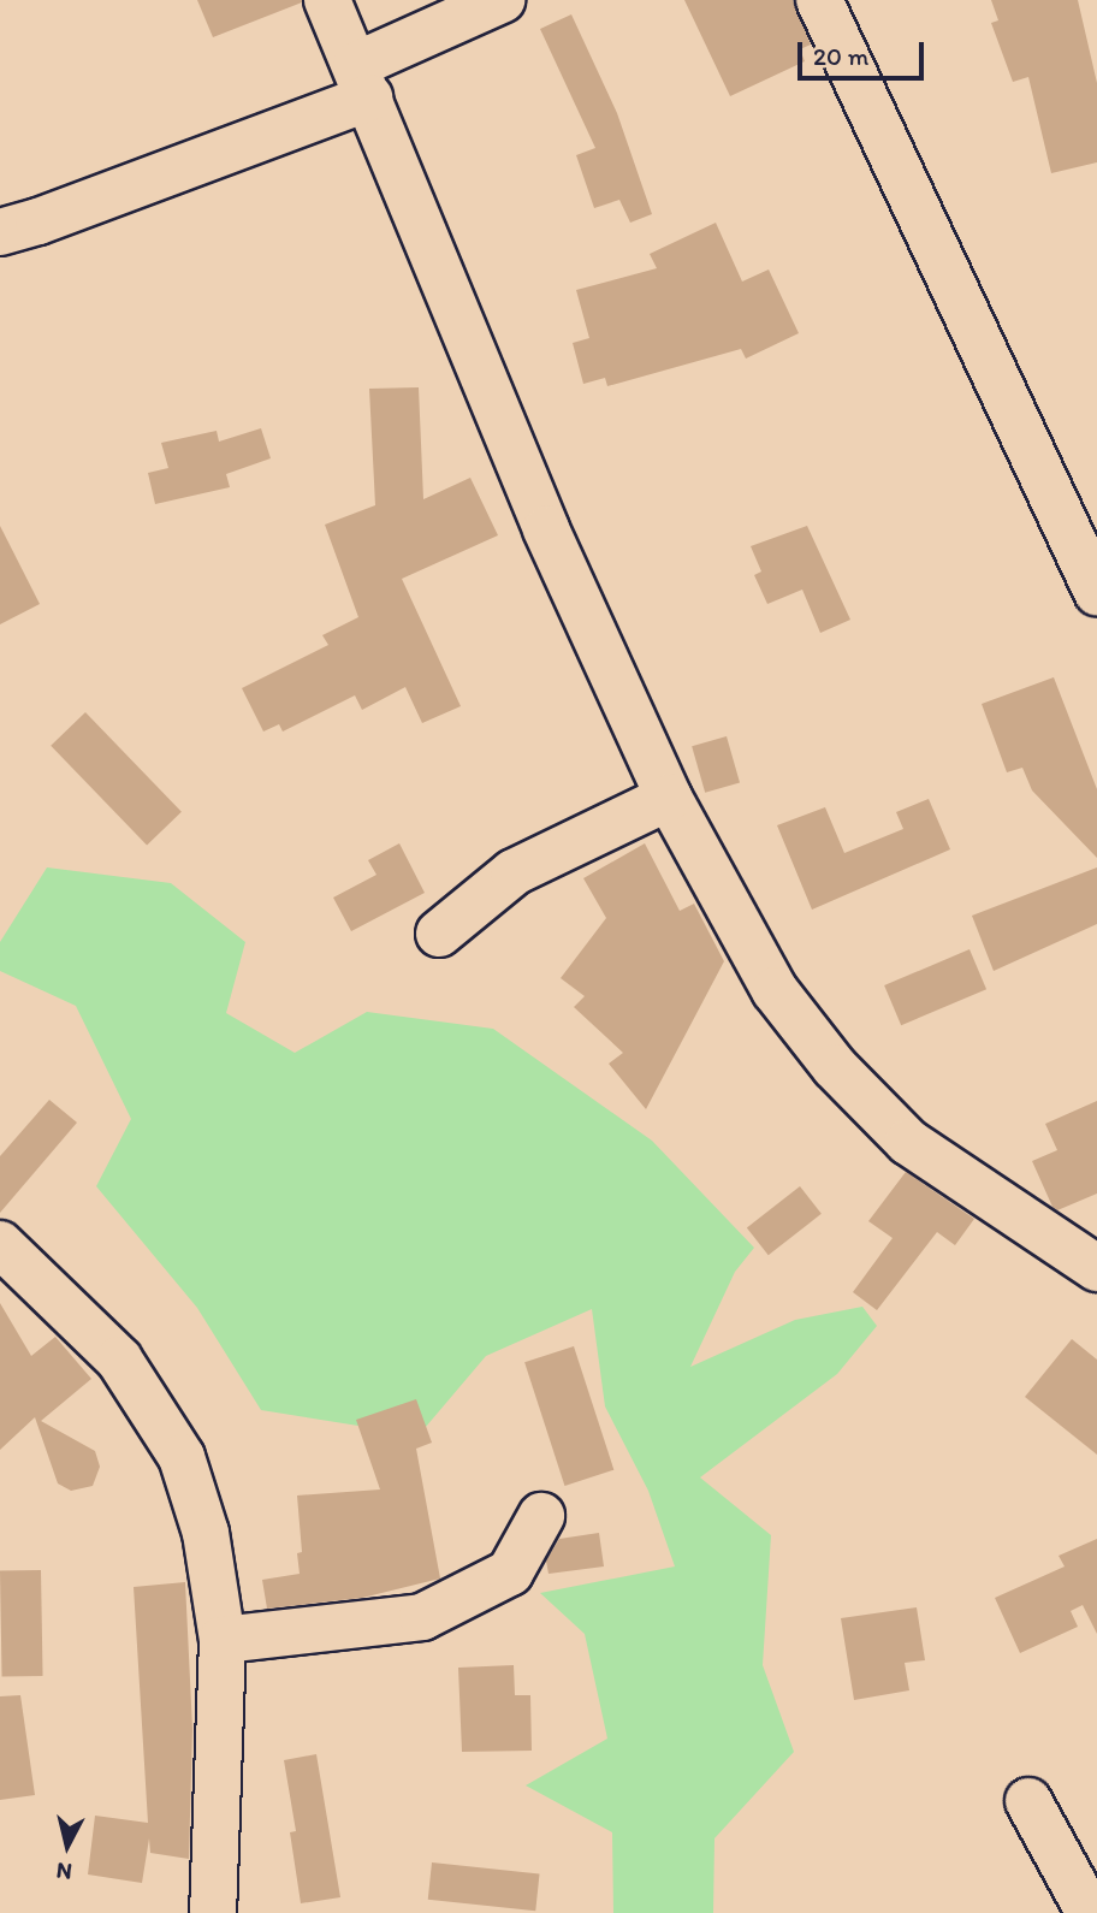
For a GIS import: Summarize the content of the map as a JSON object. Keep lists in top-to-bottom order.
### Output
{
  "scale_bar": "20 m",
  "north": "bottom"
}
